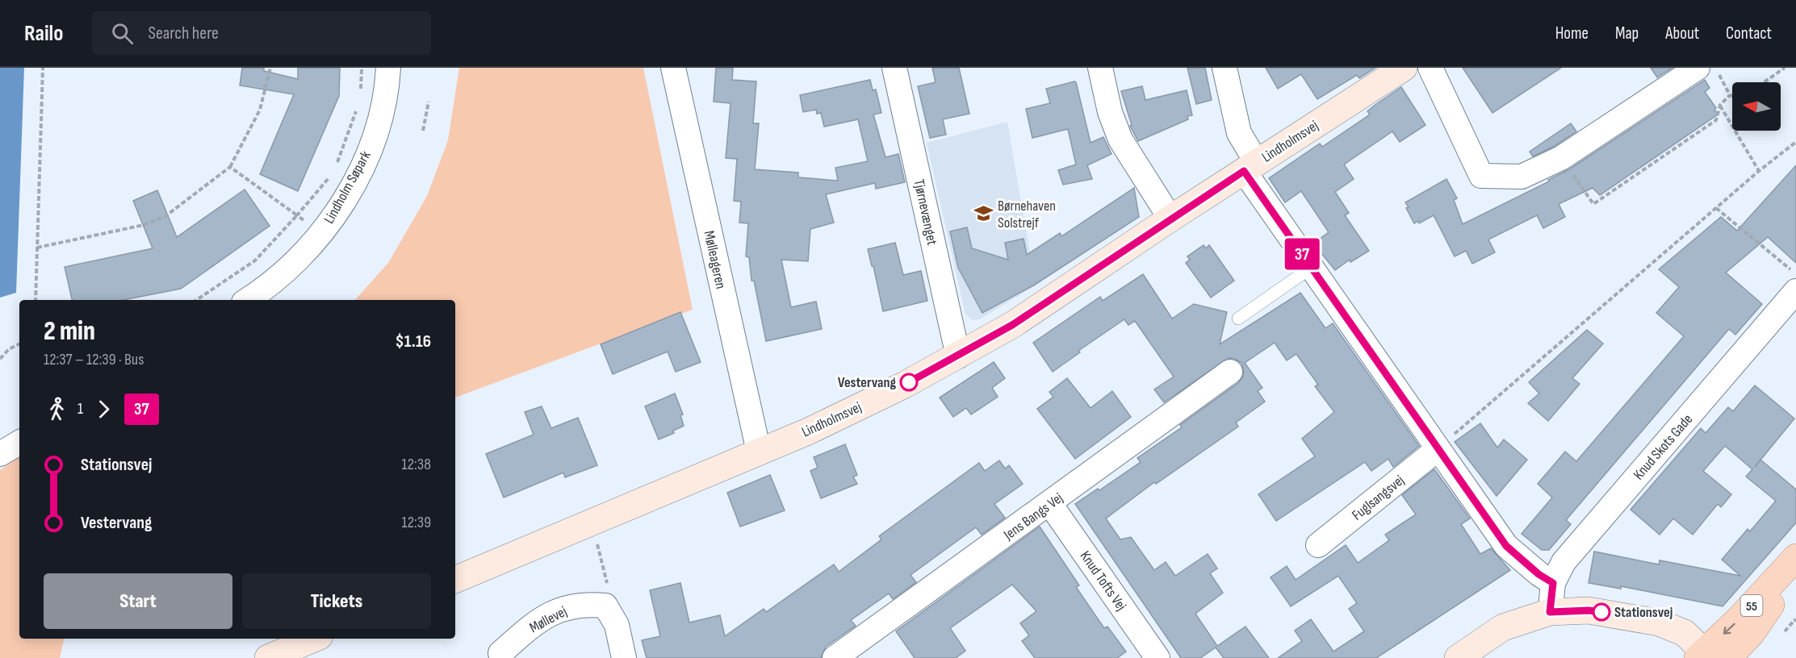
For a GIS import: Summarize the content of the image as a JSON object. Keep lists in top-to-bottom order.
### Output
{
  "streets": {
    "main road": ["55"],
    "street": [
      "Lindholmsvej",
      "Lindholm Søpark",
      "Tjørnevænget",
      "Mølleageren",
      "Knud Skots Gade",
      "Fuglsangsvej",
      "Jens Bangs Vej",
      "Knud Tofts Vej",
      "Møllevej"
    ]
  },
  "crossings": [
    ["Lindholmsvej", "Tjørnevænget"],
    ["Lindholmsvej", "Mølleageren"],
    ["Jens Bangs Vej", "Knud Tofts Vej"]
  ],
  "places": {
    "school or university": ["Børnehaven Solstrejf"],
    "other": ["Vestervang", "Stationsvej"]
  },
  "lines": ["bus line 37"],
  "north": "left",
  "page": {
    "header": "Railo",
    "search": "Search here",
    "nav": [
      "Home",
      "Map",
      "About",
      "Contact"
    ],
    "on_map": "37",
    "heading": ["2 min", "12:37 – 12:39 · Bus", "$1.16"],
    "legs": ["1", "37"],
    "list": [
      {
        "name": "Stationsvej",
        "value": "12:38"
      },
      {
        "name": "Vestervang",
        "value": "12:39"
      }
    ],
    "buttons": ["Start", "Tickets"]
  }
}
